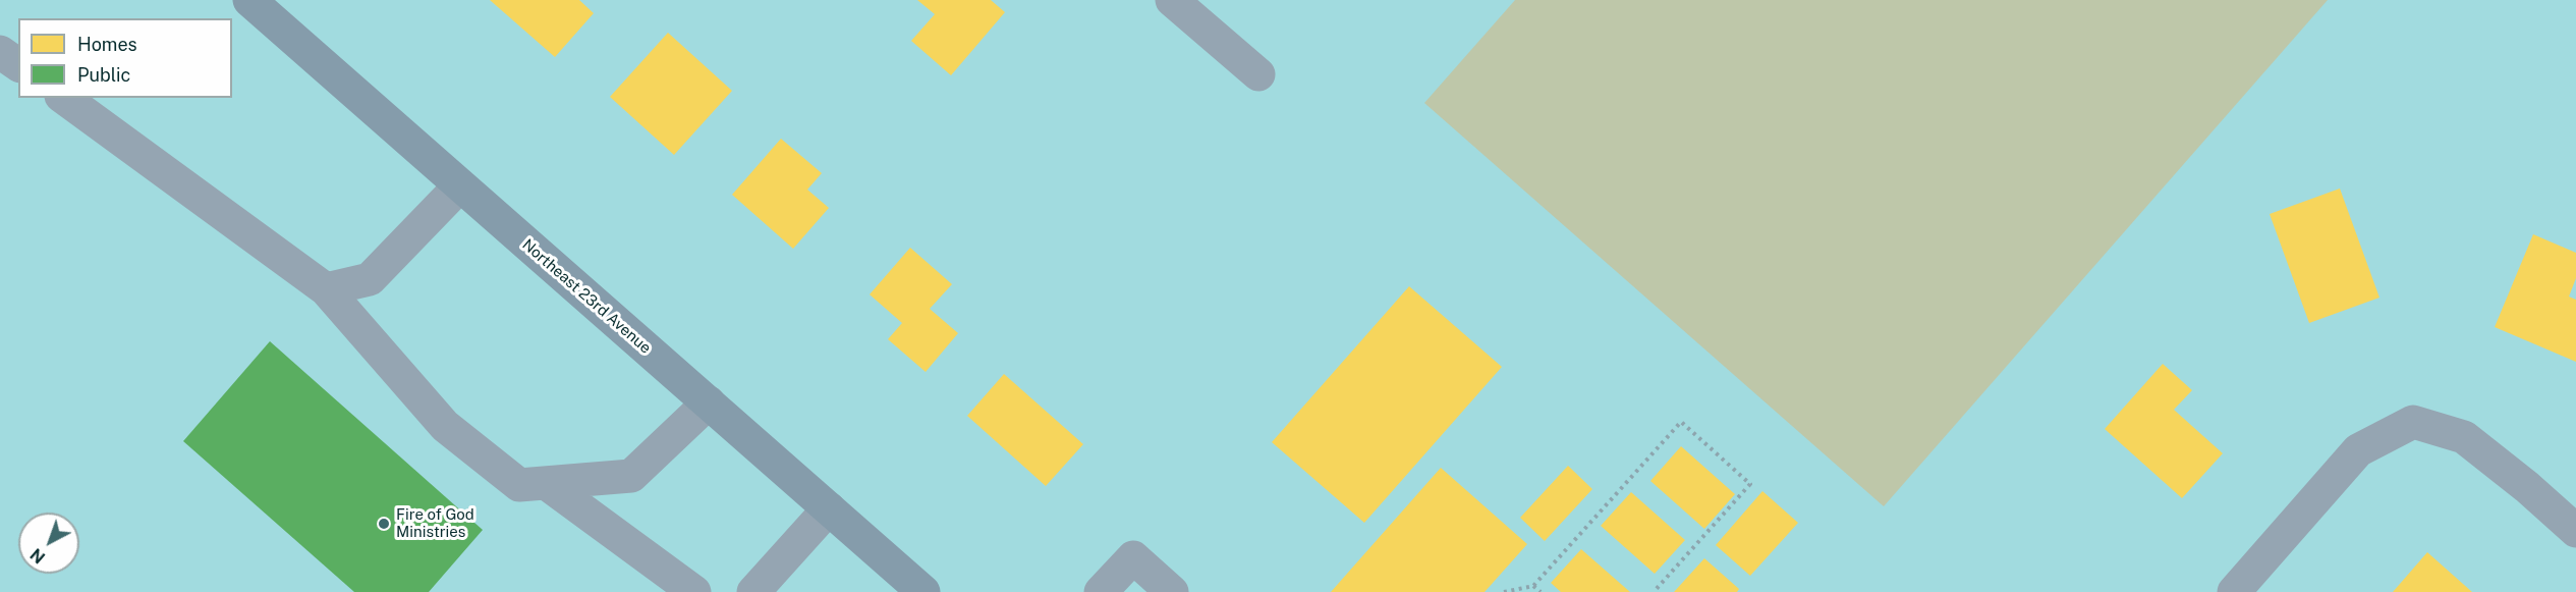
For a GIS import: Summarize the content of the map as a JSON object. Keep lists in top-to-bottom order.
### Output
{
  "streets": {
    "main road": ["Northeast 23rd Avenue"]
  },
  "places": ["Fire of God Ministries"],
  "legend": ["Homes", "Public"],
  "north": "bottom left"
}
